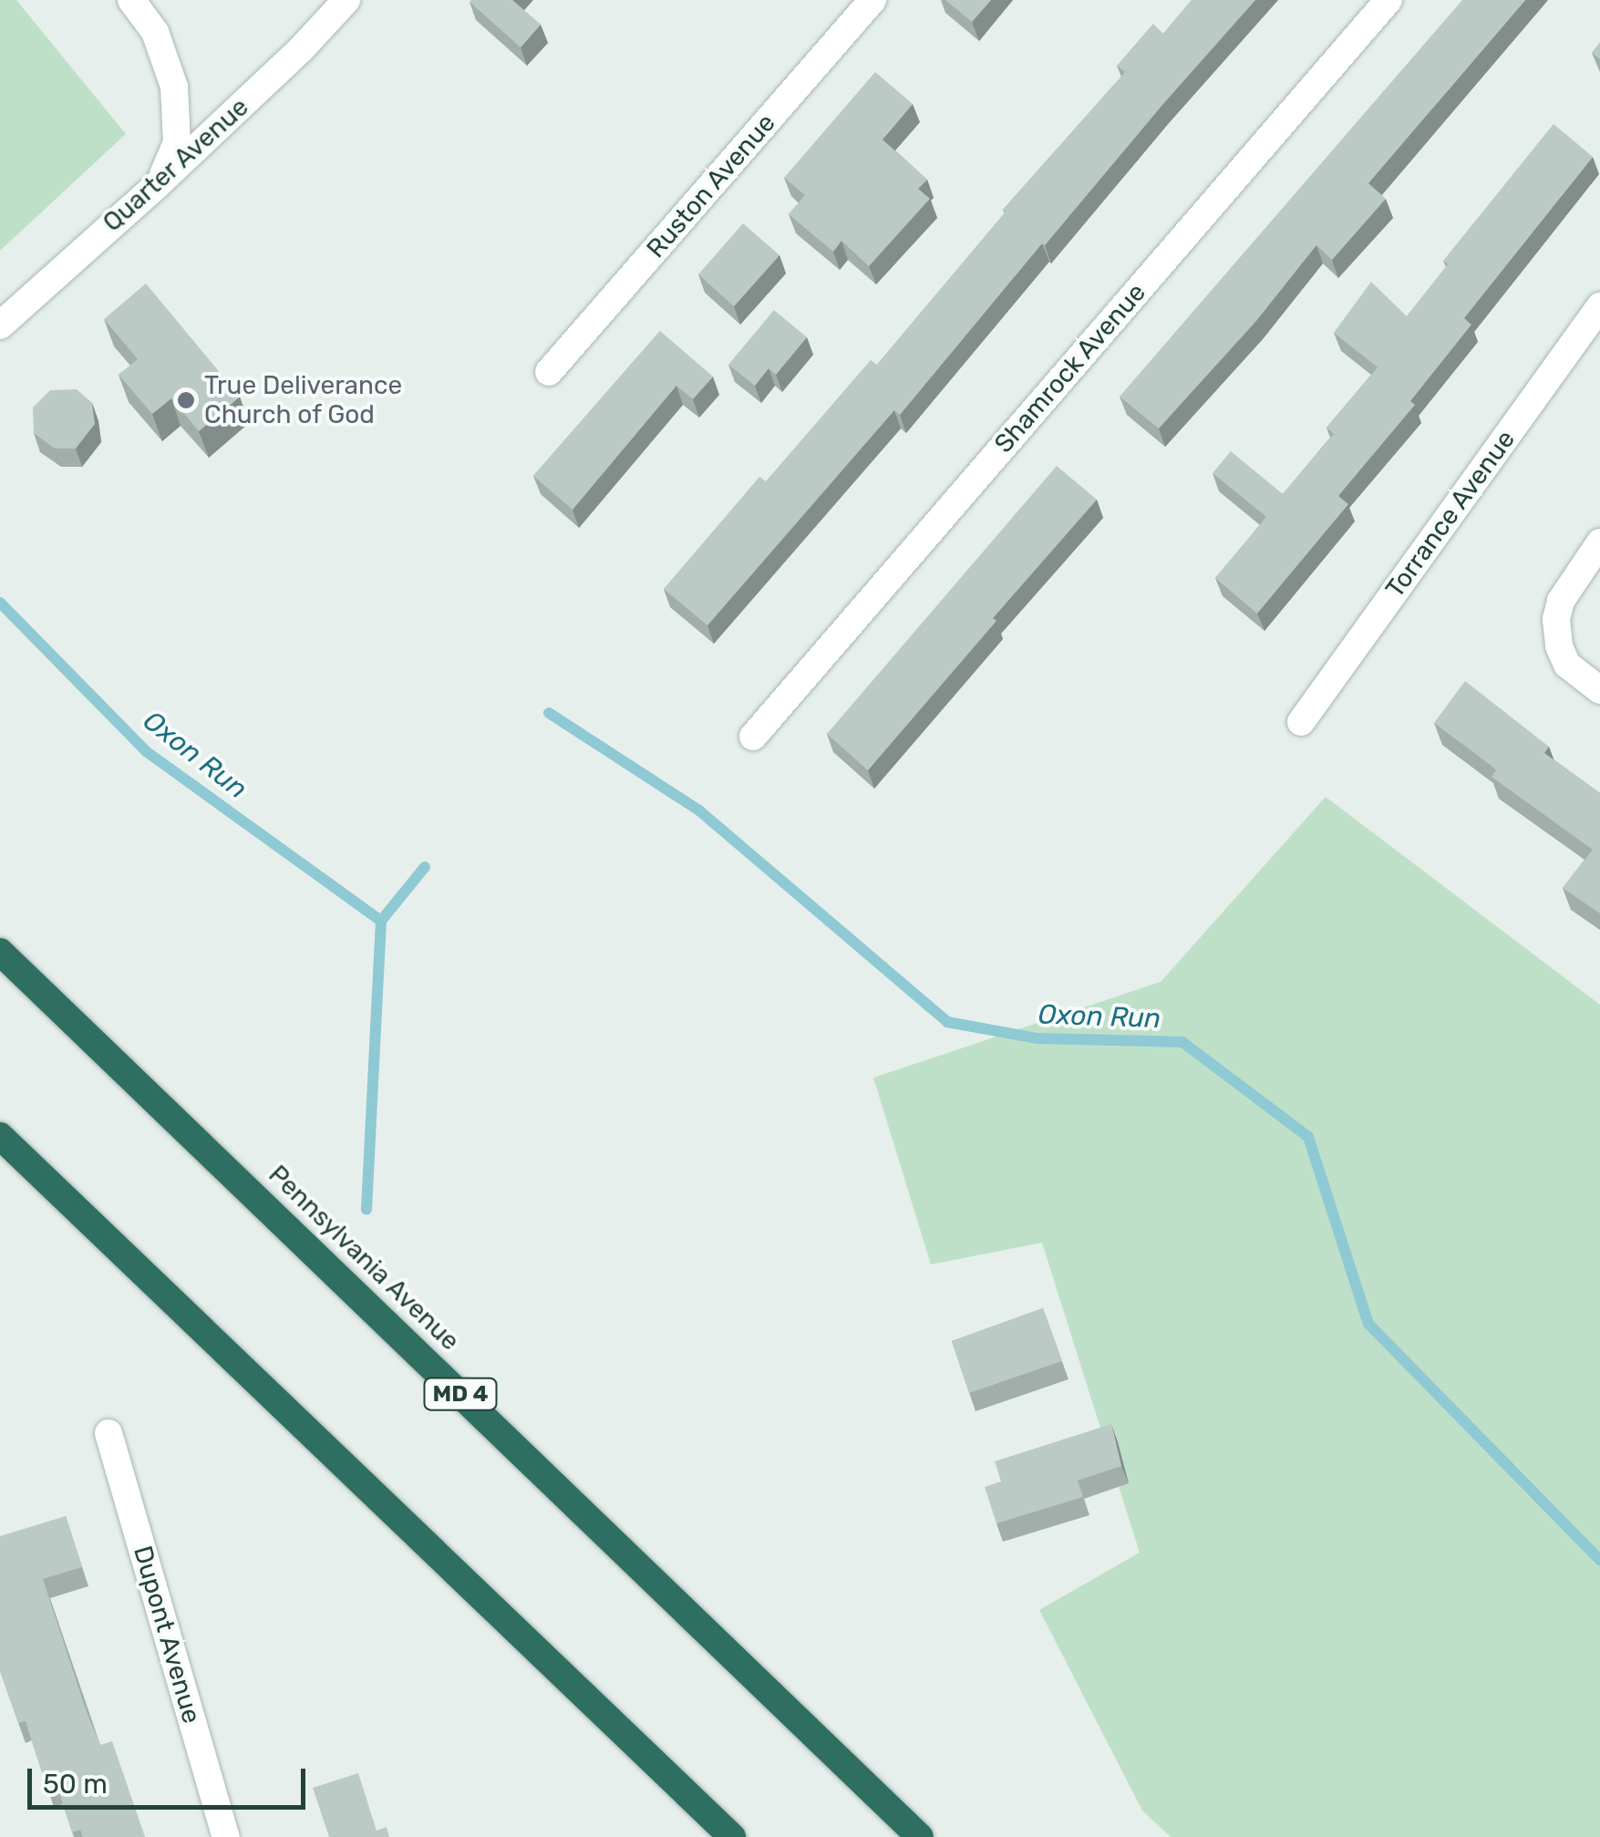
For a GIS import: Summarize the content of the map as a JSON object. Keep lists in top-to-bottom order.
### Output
{
  "streets": {
    "highway": ["Pennsylvania Avenue", "MD 4"],
    "street": [
      "Quarter Avenue",
      "Ruston Avenue",
      "Shamrock Avenue",
      "Torrance Avenue",
      "Dupont Avenue"
    ]
  },
  "water": ["Oxon Run"],
  "places": ["True Deliverance Church of God"],
  "scale_bar": "50 m"
}
